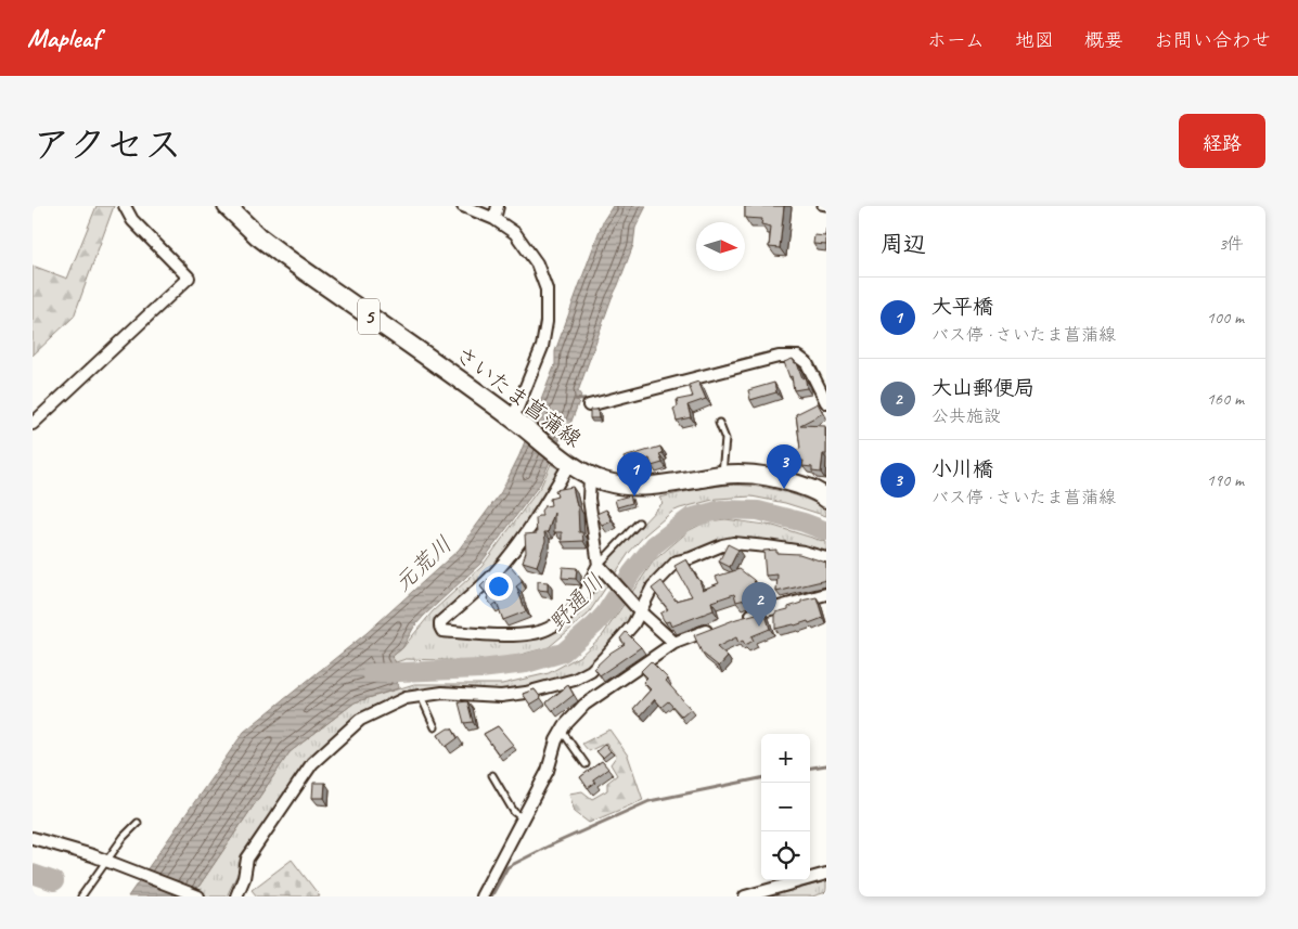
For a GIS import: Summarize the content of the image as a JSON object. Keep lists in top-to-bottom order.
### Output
{
  "streets": {
    "main road": ["5", "さいたま菖蒲線"]
  },
  "water": ["元荒川", "野通川"],
  "north": "right",
  "page": {
    "header": "Mapleaf",
    "nav": [
      "ホーム",
      "地図",
      "概要",
      "お問い合わせ"
    ],
    "title": "アクセス",
    "buttons": "経路",
    "heading": ["周辺", "3件"],
    "list": [
      {
        "mark": "1",
        "name": "大平橋",
        "note": "バス停 · さいたま菖蒲線",
        "value": "100 m"
      },
      {
        "mark": "2",
        "name": "大山郵便局",
        "note": "公共施設",
        "value": "160 m"
      },
      {
        "mark": "3",
        "name": "小川橋",
        "note": "バス停 · さいたま菖蒲線",
        "value": "190 m"
      }
    ],
    "pins": ["3", "1", "2"],
    "map_buttons": ["+", "−"]
  }
}
